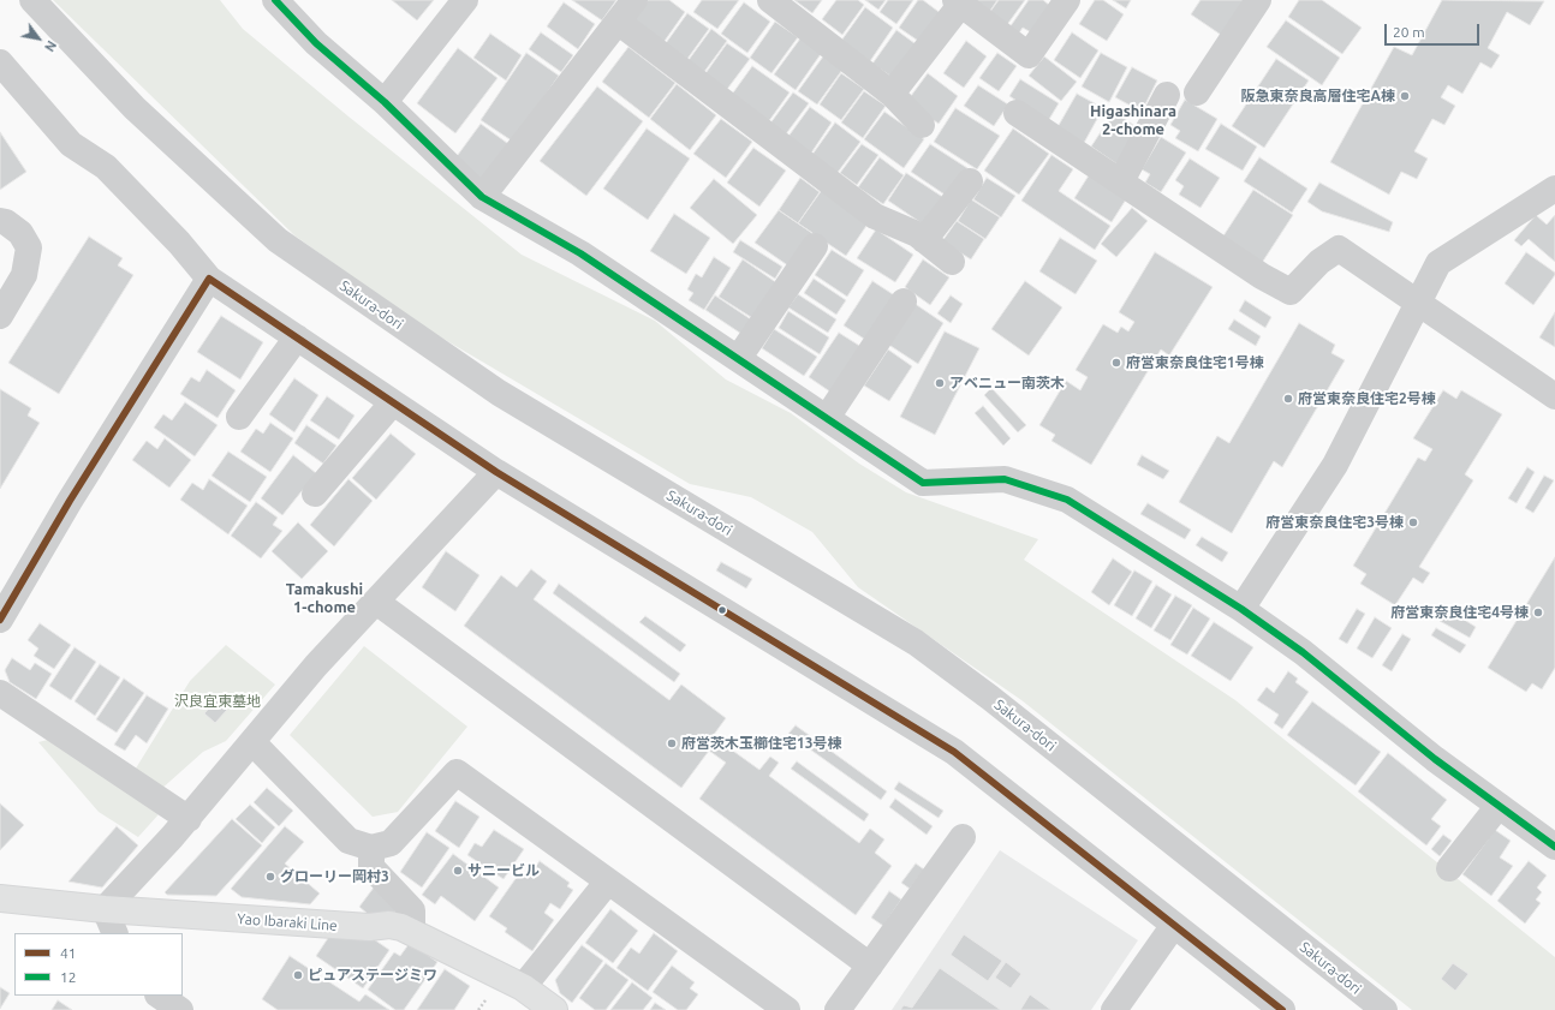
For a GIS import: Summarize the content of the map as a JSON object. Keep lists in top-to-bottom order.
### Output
{
  "streets": {
    "main road": ["Yao Ibaraki Line"],
    "street": ["Sakura-dori"]
  },
  "districts": ["Higashinara 2-chome", "Tamakushi 1-chome"],
  "parks": ["沢良宜東墓地"],
  "places": [
    "阪急東奈良高層住宅A棟",
    "府営東奈良住宅1号棟",
    "アベニュー南茨木",
    "府営東奈良住宅2号棟",
    "府営東奈良住宅3号棟",
    "府営東奈良住宅4号棟",
    "府営茨木玉櫛住宅13号棟",
    "サニービル",
    "グローリー岡村3",
    "ピュアステージミワ"
  ],
  "lines": ["transit line 12", "transit line 41"],
  "legend": ["41", "12"],
  "scale_bar": "20 m",
  "north": "bottom right"
}
